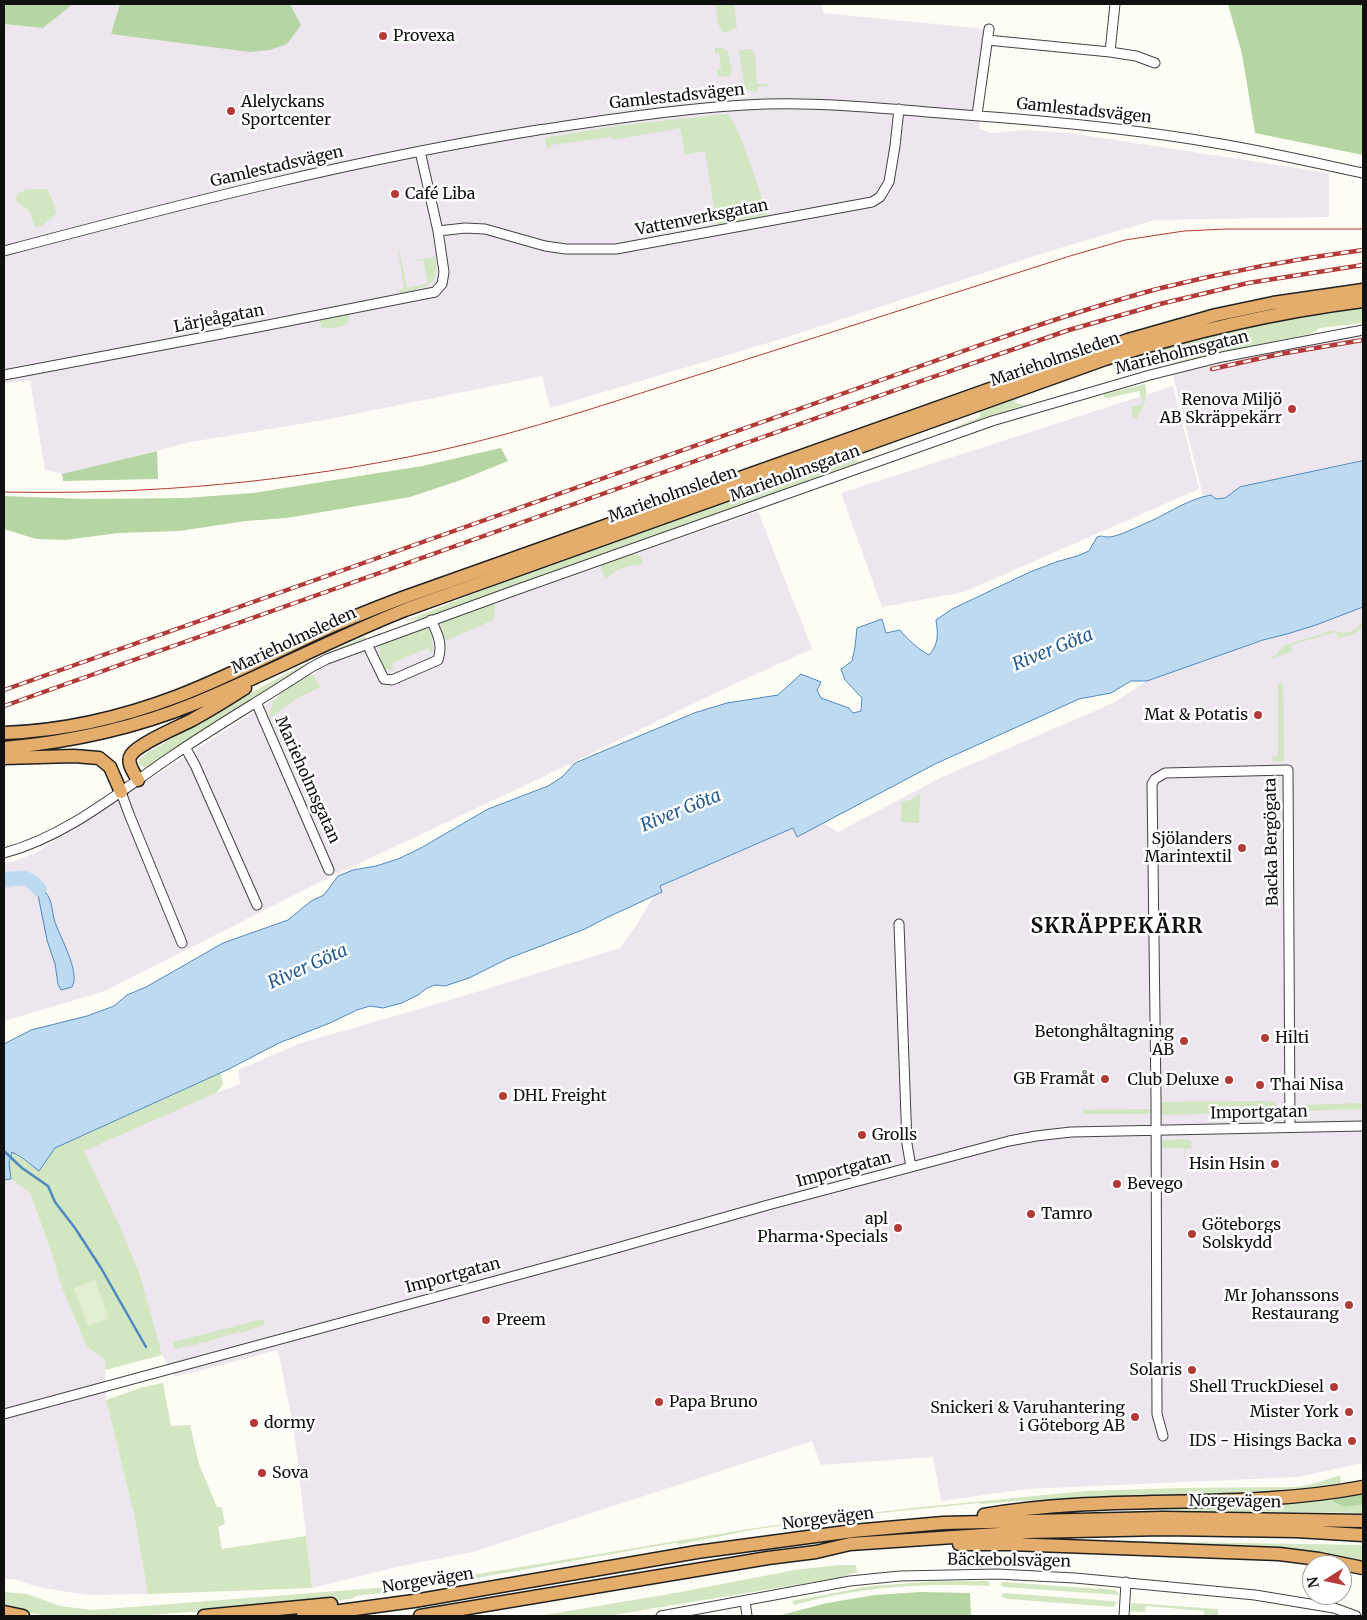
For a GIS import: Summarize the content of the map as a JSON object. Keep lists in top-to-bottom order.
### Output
{
  "streets": {
    "highway": ["Marieholmsleden", "Norgevägen"],
    "street": [
      "Gamlestadsvägen",
      "Vattenverksgatan",
      "Lärjeågatan",
      "Marieholmsgatan",
      "Backa Bergögata",
      "Importgatan",
      "Bäckebolsvägen"
    ]
  },
  "crossings": [
    ["Gamlestadsvägen", "Vattenverksgatan"],
    ["Vattenverksgatan", "Lärjeågatan"],
    ["Backa Bergögata", "Importgatan"]
  ],
  "districts": ["SKRÄPPEKÄRR"],
  "water": ["River Göta"],
  "places": [
    "Provexa",
    "Alelyckans Sportcenter",
    "Café Liba",
    "Renova Miljö AB Skräppekärr",
    "Mat & Potatis",
    "Sjölanders Marintextil",
    "Hilti",
    "Betonghåltagning AB",
    "GB Framåt",
    "Club Deluxe",
    "Thai Nisa",
    "DHL Freight",
    "Grolls",
    "Hsin Hsin",
    "Bevego",
    "Tamro",
    "apl Pharma•Specials",
    "Göteborgs Solskydd",
    "Mr Johanssons Restaurang",
    "Preem",
    "Solaris",
    "Shell TruckDiesel",
    "Papa Bruno",
    "Mister York",
    "Snickeri & Varuhantering i Göteborg AB",
    "dormy",
    "IDS - Hisings Backa",
    "Sova"
  ],
  "north": "left"
}
